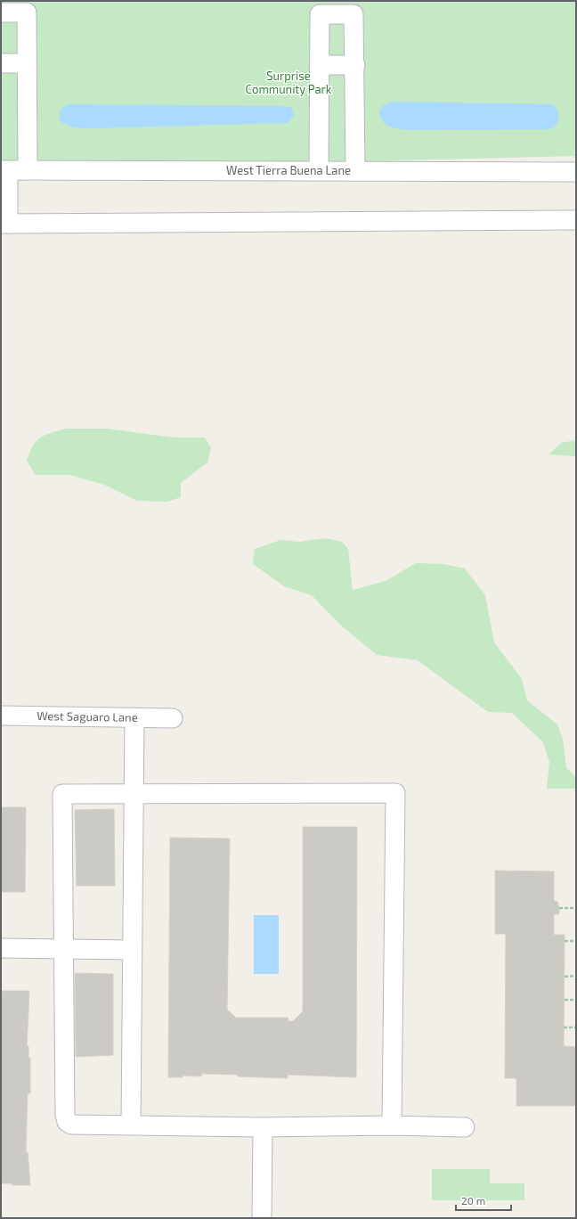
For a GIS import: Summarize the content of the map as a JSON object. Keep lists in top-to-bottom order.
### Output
{
  "streets": {
    "street": ["West Tierra Buena Lane", "West Saguaro Lane"]
  },
  "parks": ["Surprise Community Park"],
  "scale_bar": "20 m"
}
